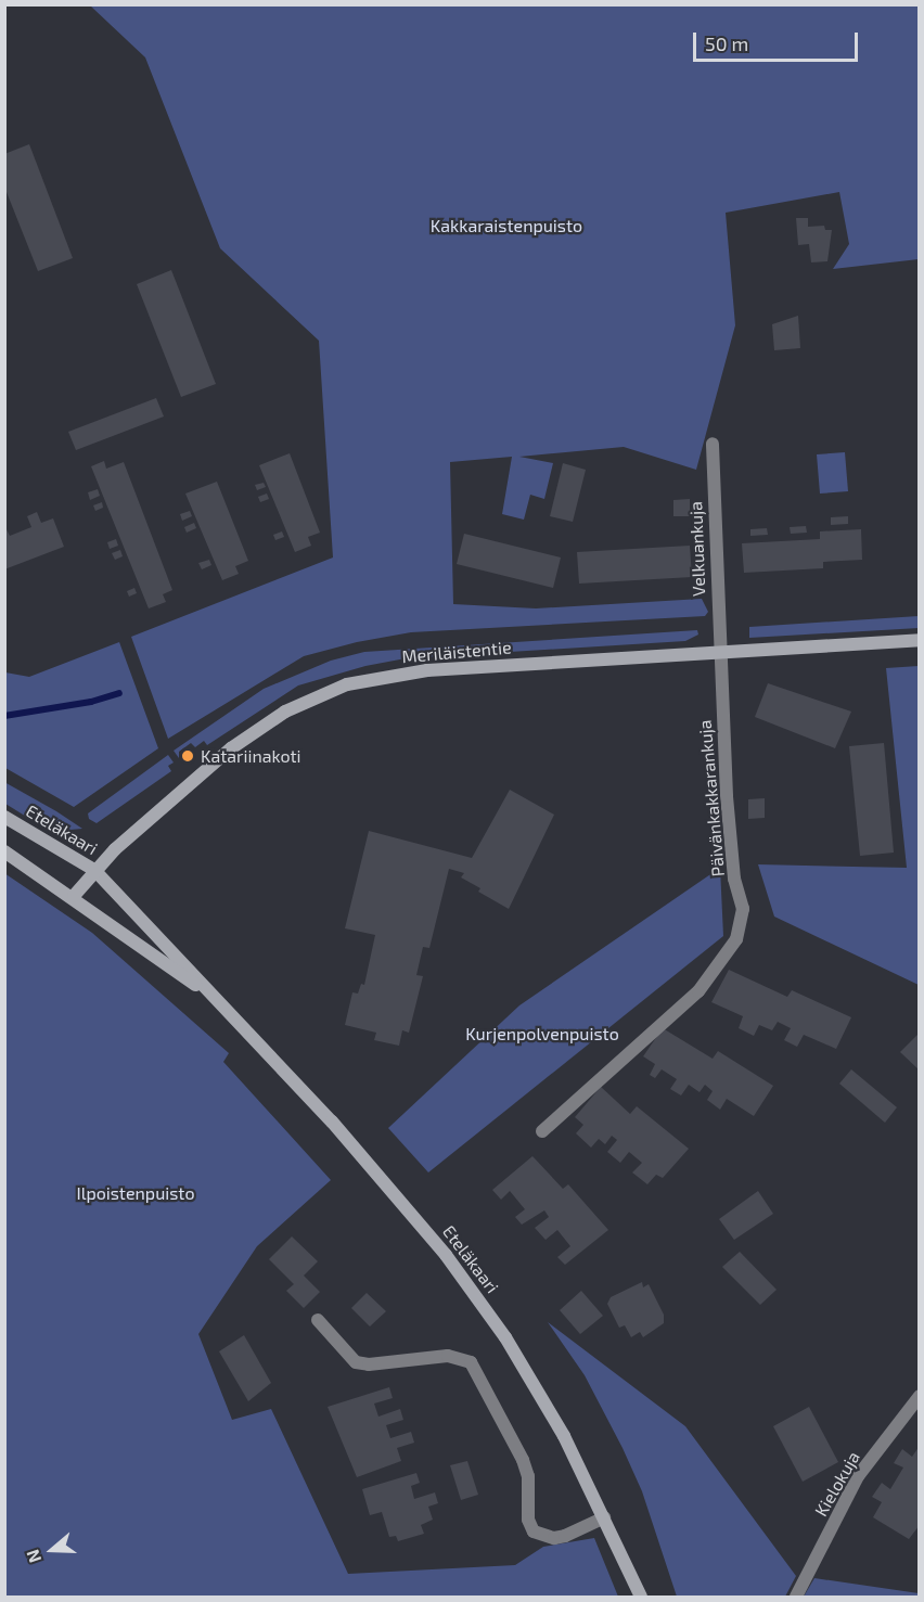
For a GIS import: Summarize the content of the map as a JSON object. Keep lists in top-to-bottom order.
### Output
{
  "streets": {
    "main road": ["Meriläistentie", "Eteläkaari"],
    "street": ["Velkuankuja", "Päivänkakkarankuja", "Kielokuja"]
  },
  "crossings": [
    ["Velkuankuja", "Meriläistentie"],
    ["Velkuankuja", "Päivänkakkarankuja"],
    ["Meriläistentie", "Päivänkakkarankuja"],
    ["Meriläistentie", "Eteläkaari"]
  ],
  "parks": ["Kakkaraistenpuisto", "Kurjenpolvenpuisto", "Ilpoistenpuisto"],
  "places": ["Katariinakoti"],
  "scale_bar": "50 m",
  "north": "left"
}
